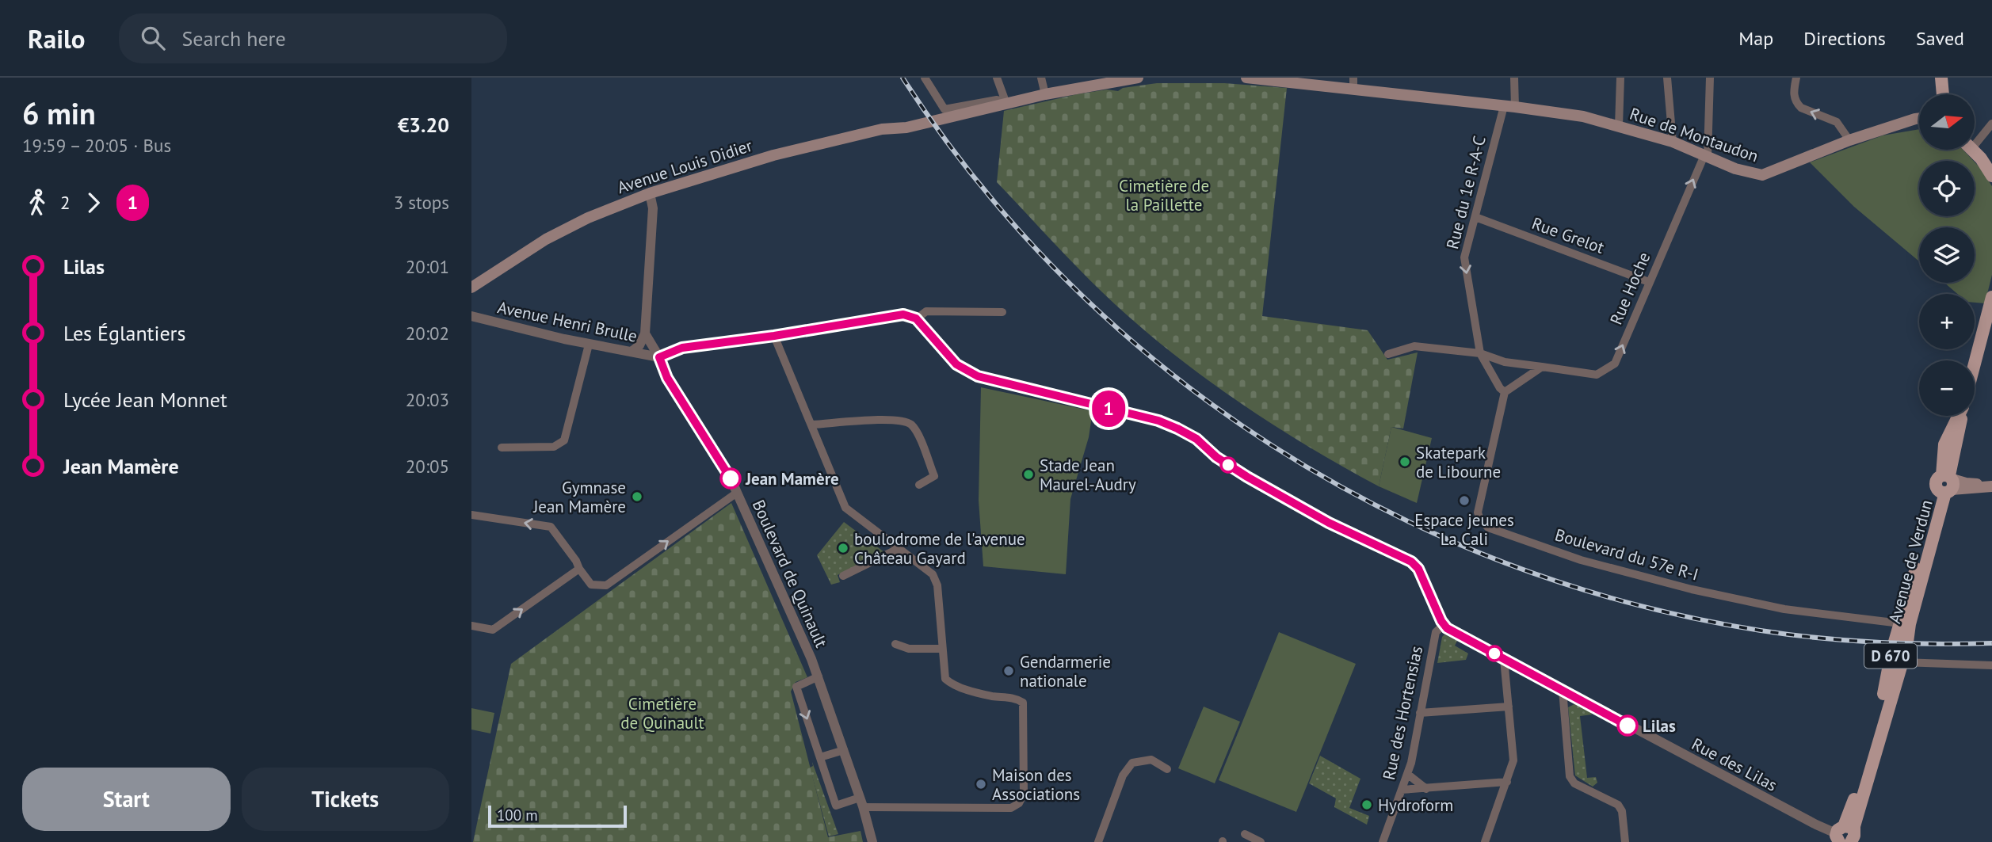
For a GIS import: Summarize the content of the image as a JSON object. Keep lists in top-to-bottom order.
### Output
{
  "streets": {
    "main road": [
      "Rue de Montaudon",
      "Avenue Louis Didier",
      "Avenue de Verdun",
      "D 670"
    ],
    "street": [
      "Rue du 1e R-A-C",
      "Rue Grelot",
      "Rue Hoche",
      "Avenue Henri Brulle",
      "Boulevard du 57e R-I",
      "Boulevard de Quinault",
      "Rue des Hortensias",
      "Rue des Lilas"
    ]
  },
  "crossings": [
    ["Rue de Montaudon", "Rue du 1e R-A-C"],
    ["Rue de Montaudon", "Rue Hoche"],
    ["Rue du 1e R-A-C", "Rue Grelot"],
    ["Rue du 1e R-A-C", "Rue Hoche"],
    ["Rue Grelot", "Rue Hoche"],
    ["Avenue Henri Brulle", "Boulevard de Quinault"],
    ["Boulevard du 57e R-I", "Avenue de Verdun"],
    ["Avenue de Verdun", "Rue des Lilas"],
    ["Rue des Hortensias", "Rue des Lilas"]
  ],
  "one_way": ["Rue du 1e R-A-C", "Rue Hoche"],
  "parks": ["Cimetière de la Paillette", "Cimetière de Quinault"],
  "places": [
    "Skatepark de Libourne",
    "Stade Jean Maurel-Audry",
    "Jean Mamère",
    "Gymnase Jean Mamère",
    "Espace jeunes La Cali",
    "boulodrome de l'avenue Château Gayard",
    "Gendarmerie nationale",
    "Lilas",
    "Maison des Associations",
    "Hydroform"
  ],
  "lines": ["bus line 1"],
  "scale_bar": "100 m",
  "north": "right",
  "page": {
    "header": "Railo",
    "search": "Search here",
    "nav": ["Map", "Directions", "Saved"],
    "heading": ["6 min", "19:59 – 20:05 · Bus", "€3.20"],
    "on_map": "1",
    "map_buttons": ["+", "−"],
    "legs": ["2", "1", "3 stops"],
    "list": [
      {
        "name": "Lilas",
        "value": "20:01"
      },
      {
        "name": "Les Églantiers",
        "value": "20:02"
      },
      {
        "name": "Lycée Jean Monnet",
        "value": "20:03"
      },
      {
        "name": "Jean Mamère",
        "value": "20:05"
      }
    ],
    "buttons": ["Start", "Tickets"],
    "scale": "100 m"
  }
}
